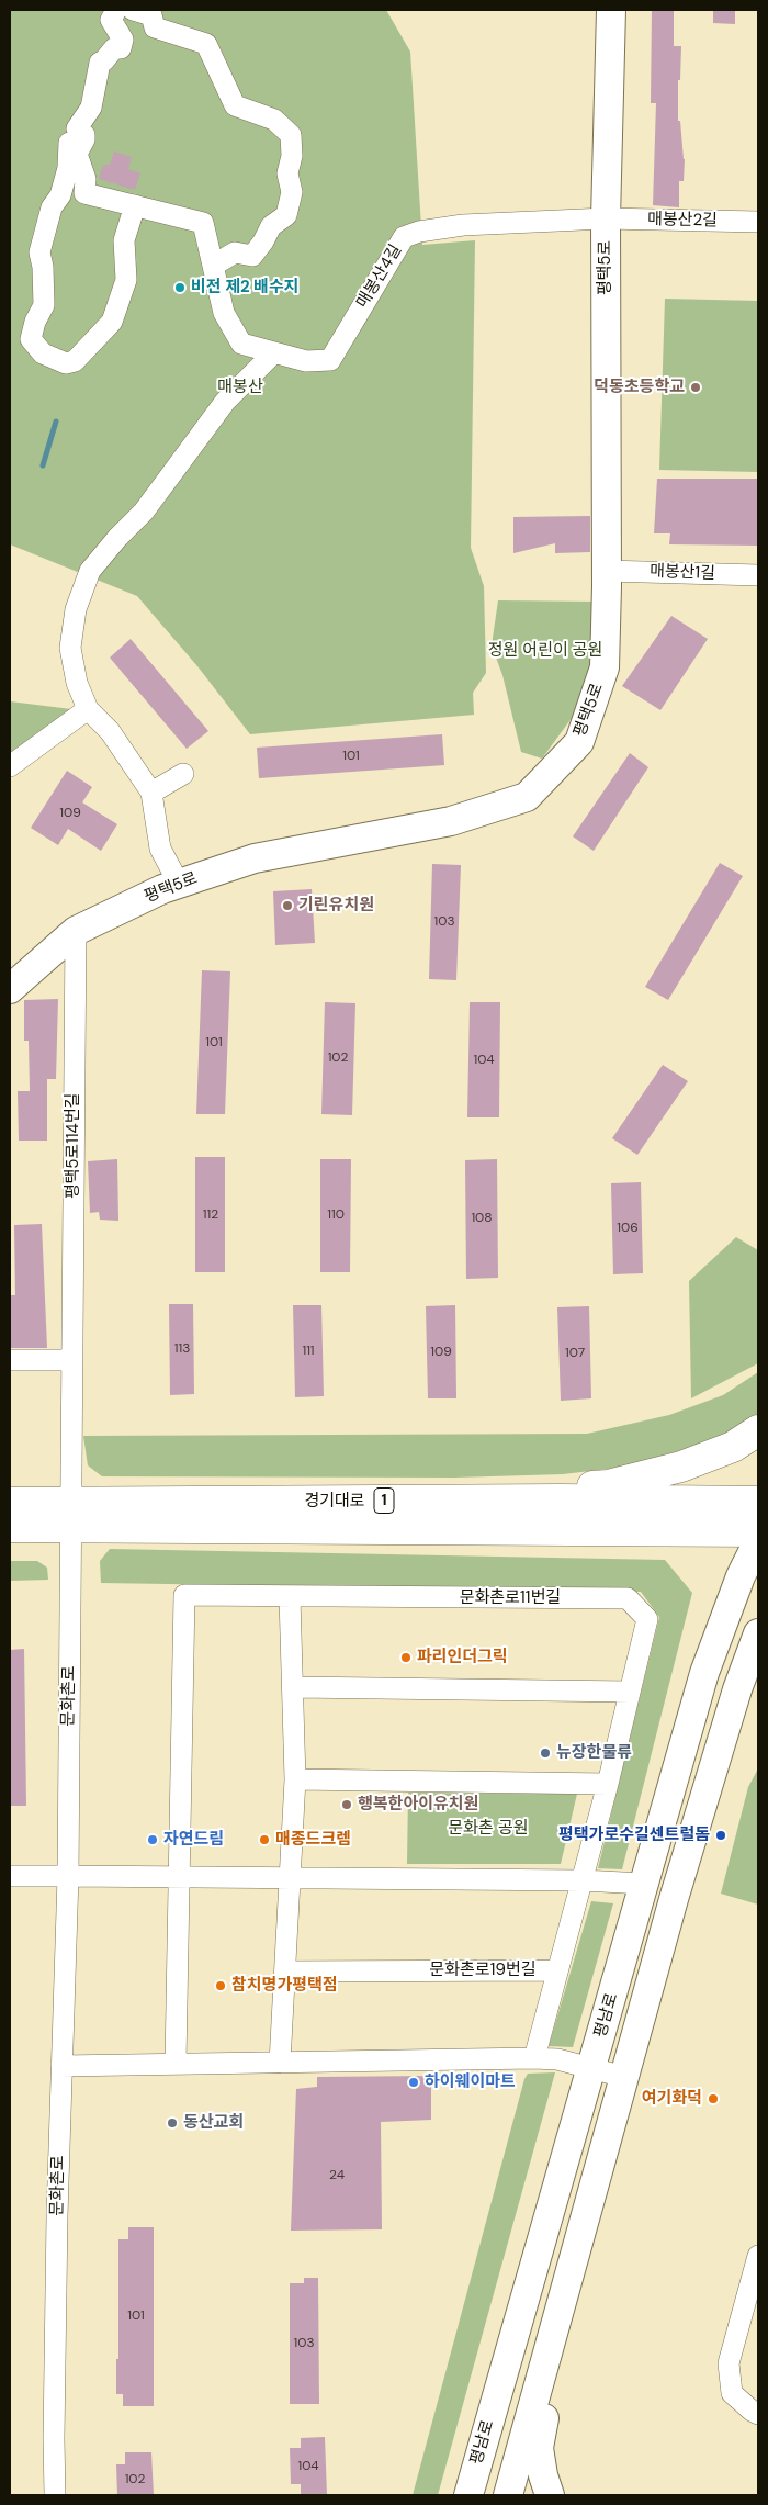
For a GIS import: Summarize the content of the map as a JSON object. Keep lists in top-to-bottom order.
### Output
{
  "streets": {
    "main road": [
      "평택5로",
      "1",
      "경기대로",
      "평남로"
    ],
    "street": [
      "매봉산2길",
      "매봉산4길",
      "매봉산1길",
      "평택5로114번길",
      "문화촌로11번길",
      "문화촌로",
      "문화촌로19번길"
    ]
  },
  "crossings": [
    ["매봉산2길", "평택5로"],
    ["매봉산2길", "매봉산4길"],
    ["평택5로", "매봉산1길"],
    ["평택5로", "평택5로114번길"],
    ["평택5로114번길", "경기대로"],
    ["평택5로114번길", "문화촌로"],
    ["경기대로", "문화촌로"],
    ["문화촌로11번길", "문화촌로19번길"]
  ],
  "parks": ["매봉산", "정원 어린이 공원", "문화촌 공원"],
  "places": [
    "비전 제2 배수지",
    "덕동초등학교",
    "기린유치원",
    "파리인더그릭",
    "뉴장한물류",
    "행복한아이유치원",
    "평택가로수길센트럴돔",
    "자연드림",
    "매종드크렘",
    "참치명가평택점",
    "하이웨이마트",
    "여기화덕",
    "동산교회"
  ],
  "house_numbers": [
    "101",
    "109",
    "103",
    "101",
    "102",
    "104",
    "112",
    "110",
    "108",
    "106",
    "113",
    "111",
    "109",
    "107",
    "24",
    "101",
    "103",
    "104",
    "102"
  ]
}
